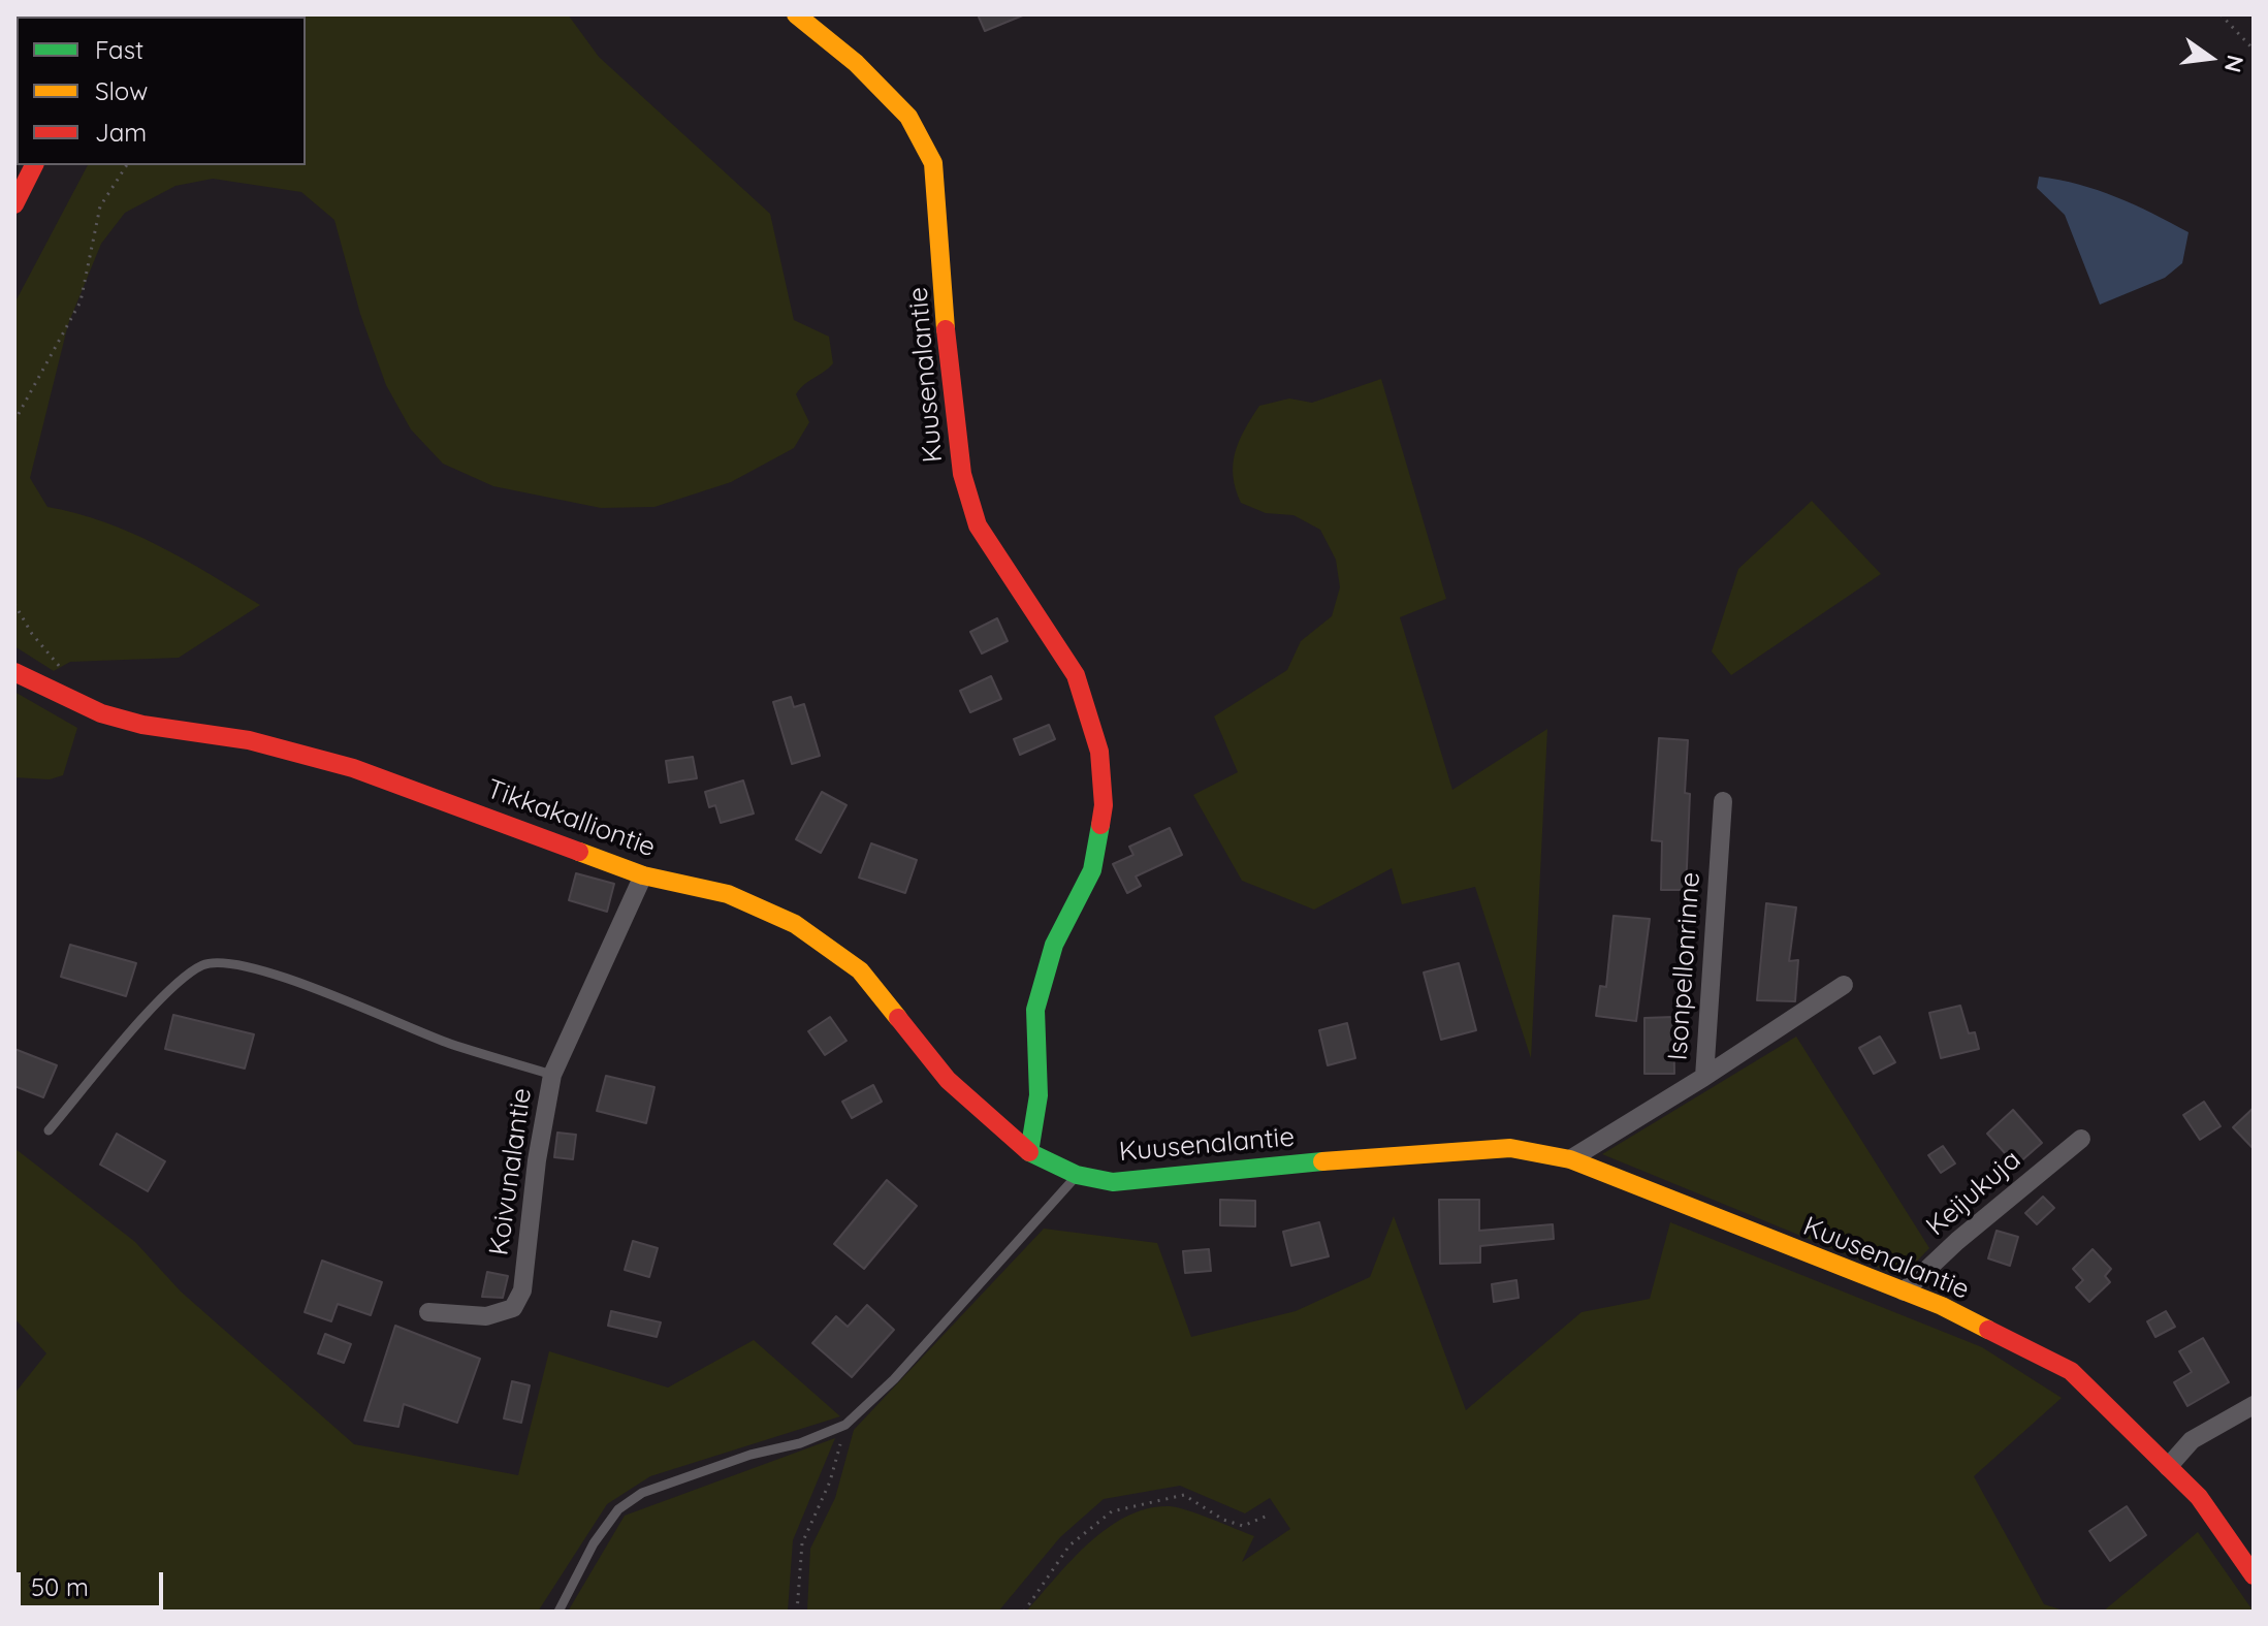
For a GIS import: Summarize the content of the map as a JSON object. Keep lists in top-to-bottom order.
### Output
{
  "streets": {
    "main road": ["Kuusenalantie", "Tikkakalliontie"],
    "street": ["Isonpellonrinne", "Koivunalantie", "Keijukuja"]
  },
  "crossings": [
    ["Kuusenalantie", "Tikkakalliontie"],
    ["Kuusenalantie", "Isonpellonrinne"],
    ["Kuusenalantie", "Keijukuja"],
    ["Tikkakalliontie", "Koivunalantie"]
  ],
  "legend": ["Fast", "Slow", "Jam"],
  "scale_bar": "50 m",
  "north": "right"
}
